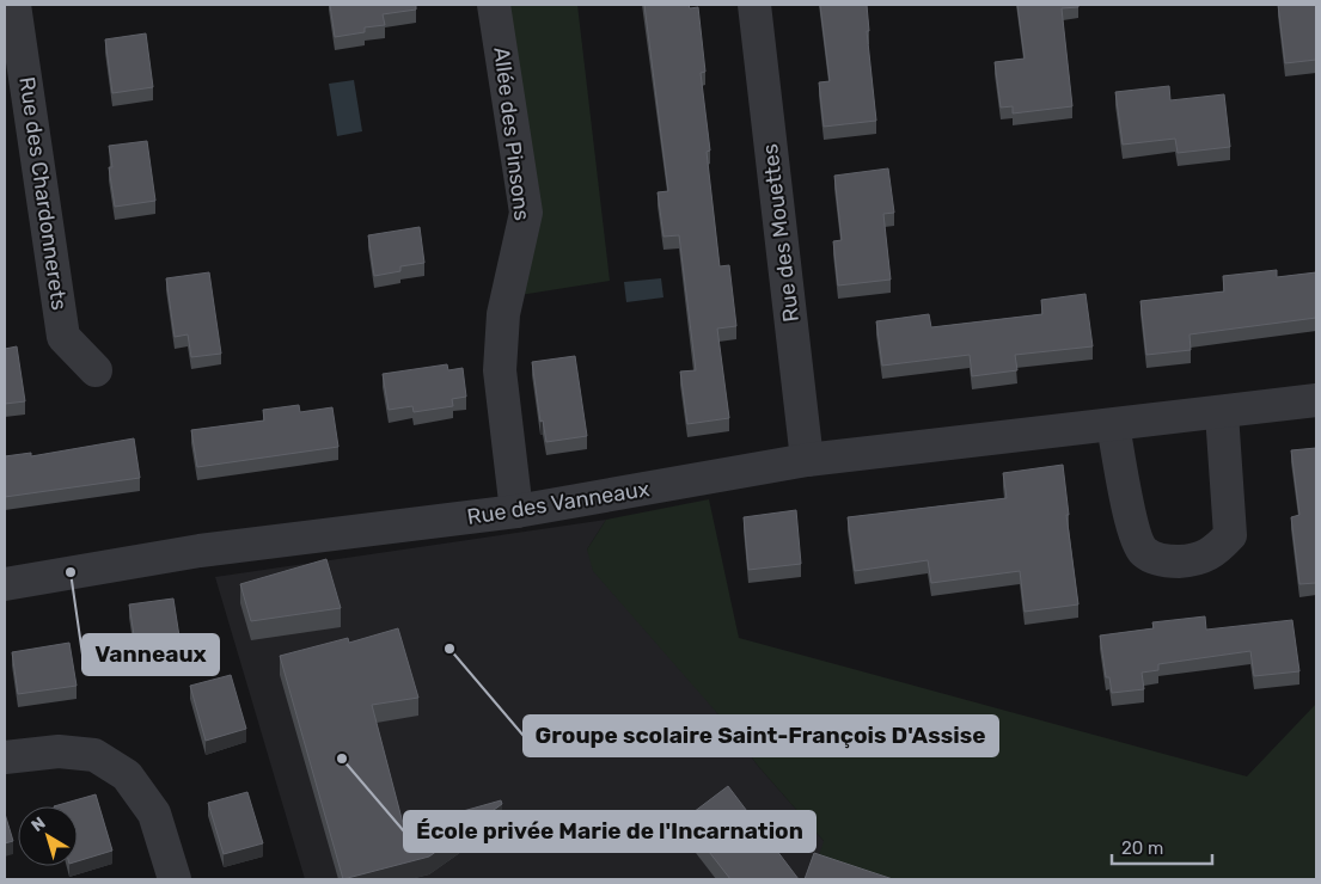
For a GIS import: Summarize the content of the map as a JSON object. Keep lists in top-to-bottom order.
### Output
{
  "streets": {
    "street": [
      "Allée des Pinsons",
      "Rue des Chardonnerets",
      "Rue des Mouettes",
      "Rue des Vanneaux"
    ]
  },
  "crossings": [
    ["Allée des Pinsons", "Rue des Vanneaux"],
    ["Rue des Mouettes", "Rue des Vanneaux"]
  ],
  "places": ["Vanneaux", "Groupe scolaire Saint-François D'Assise", "École privée Marie de l'Incarnation"],
  "scale_bar": "20 m",
  "north": "top left"
}
